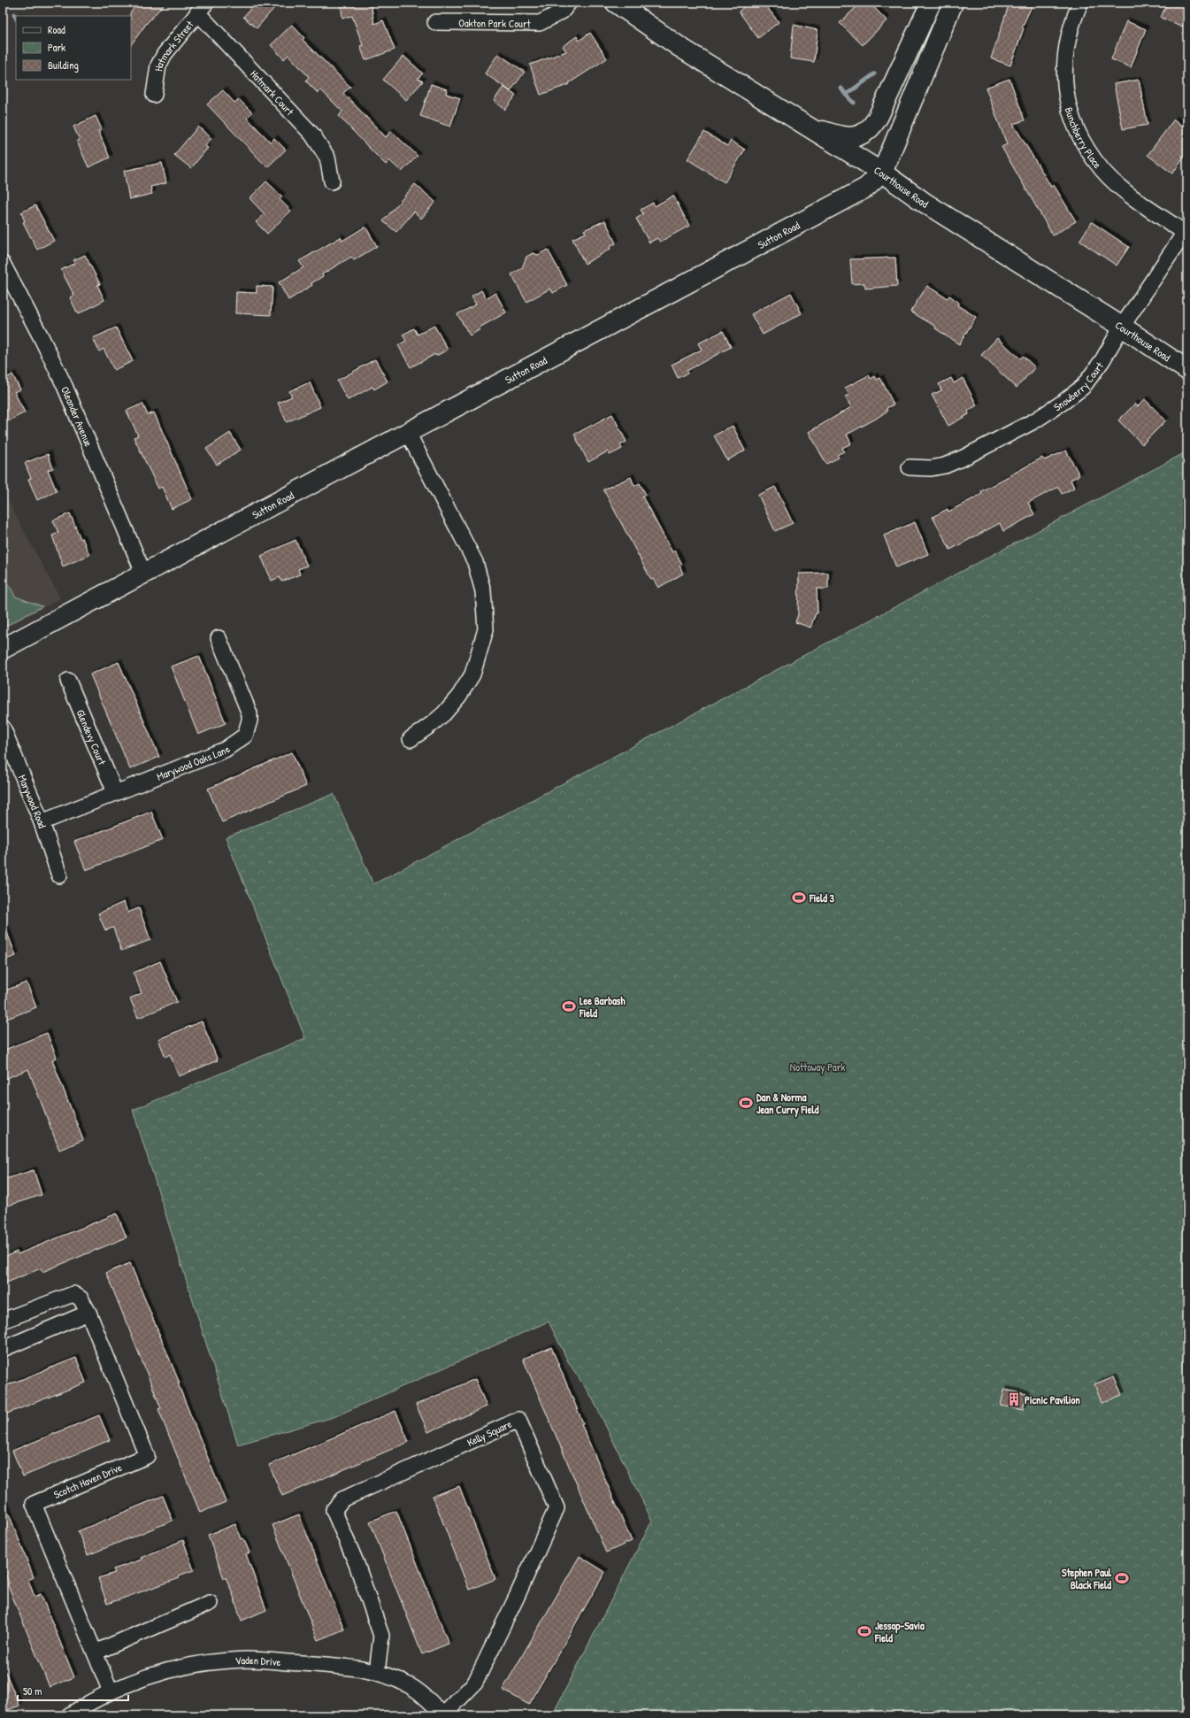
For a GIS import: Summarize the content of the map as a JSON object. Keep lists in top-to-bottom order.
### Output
{
  "streets": {
    "street": [
      "Oakton Park Court",
      "Hatmark Street",
      "Hatmark Court",
      "Bunchberry Place",
      "Courthouse Road",
      "Sutton Road",
      "Snowberry Court",
      "Oleander Avenue",
      "Glendevy Court",
      "Marywood Oaks Lane",
      "Marywood Road",
      "Kelly Square",
      "Scotch Haven Drive",
      "Vaden Drive"
    ]
  },
  "crossings": [
    ["Hatmark Street", "Hatmark Court"],
    ["Bunchberry Place", "Snowberry Court"],
    ["Courthouse Road", "Sutton Road"],
    ["Courthouse Road", "Snowberry Court"],
    ["Sutton Road", "Oleander Avenue"],
    ["Glendevy Court", "Marywood Oaks Lane"],
    ["Marywood Oaks Lane", "Marywood Road"],
    ["Kelly Square", "Vaden Drive"],
    ["Scotch Haven Drive", "Vaden Drive"]
  ],
  "parks": ["Nottoway Park"],
  "places": {
    "sports": [
      "Field 3",
      "Lee Barbash Field",
      "Dan & Norma Jean Curry Field",
      "Stephen Paul Black Field",
      "Jessop-Savia Field"
    ],
    "building": ["Picnic Pavilion"]
  },
  "legend": ["Road", "Park", "Building"],
  "scale_bar": "50 m"
}
